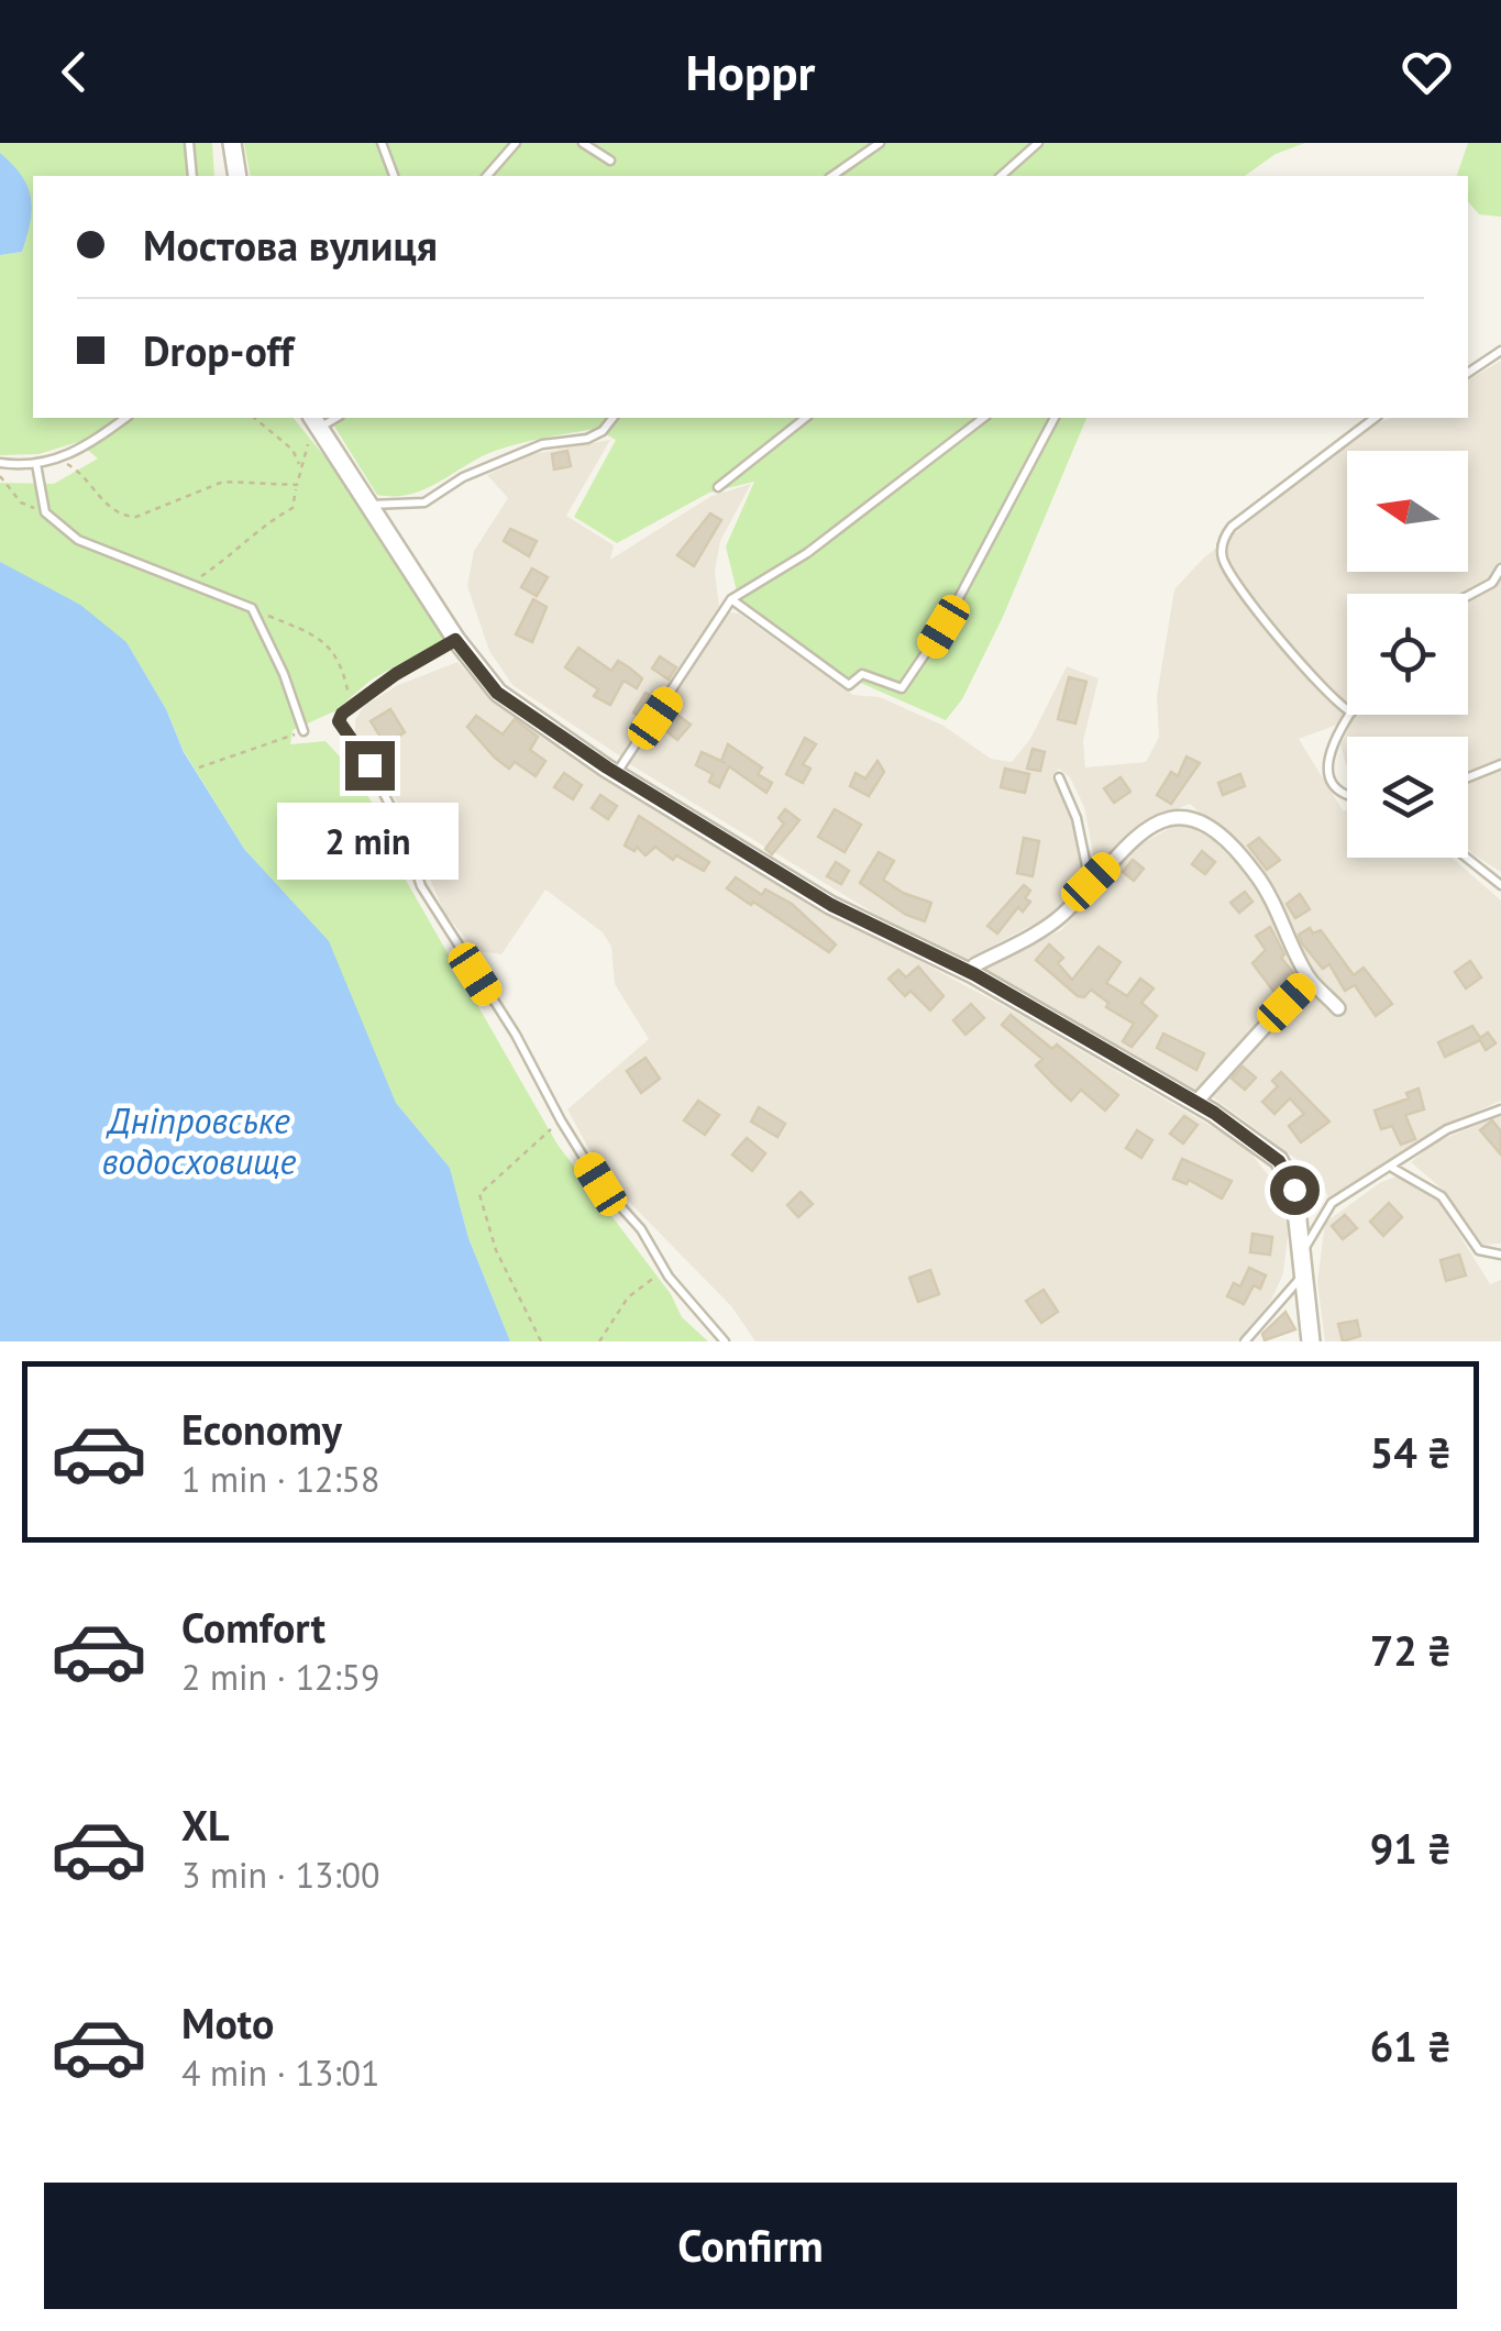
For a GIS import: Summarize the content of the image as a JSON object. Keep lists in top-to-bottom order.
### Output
{
  "water": ["Дніпровське водосховище"],
  "north": "left",
  "page": {
    "header": "Hoppr",
    "banner": ["Мостова вулиця", "Drop-off"],
    "bubble": "2 min",
    "list": [
      {
        "name": "Economy",
        "note": "1 min · 12:58",
        "value": "54 ₴"
      },
      {
        "name": "Comfort",
        "note": "2 min · 12:59",
        "value": "72 ₴"
      },
      {
        "name": "XL",
        "note": "3 min · 13:00",
        "value": "91 ₴"
      },
      {
        "name": "Moto",
        "note": "4 min · 13:01",
        "value": "61 ₴"
      }
    ],
    "buttons": "Confirm"
  }
}
